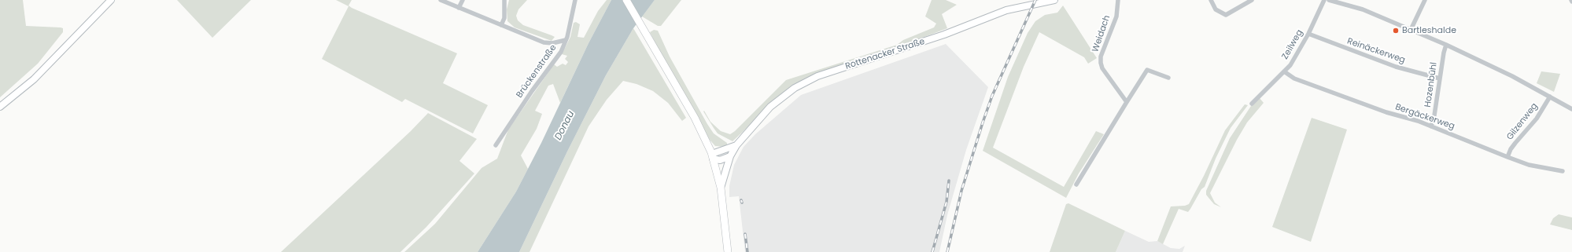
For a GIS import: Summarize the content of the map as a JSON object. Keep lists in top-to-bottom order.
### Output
{
  "streets": {
    "main road": ["Rottenacker Straße"],
    "street": [
      "Weidach",
      "Zeilweg",
      "Reinäckerweg",
      "Brückenstraße",
      "Hozenbühl",
      "Bergäckerweg",
      "Gilzenweg"
    ]
  },
  "crossings": [
    ["Zeilweg", "Reinäckerweg"],
    ["Zeilweg", "Bergäckerweg"],
    ["Reinäckerweg", "Hozenbühl"],
    ["Hozenbühl", "Bergäckerweg"],
    ["Bergäckerweg", "Gilzenweg"]
  ],
  "water": ["Donau"],
  "places": ["Bartleshalde"]
}
